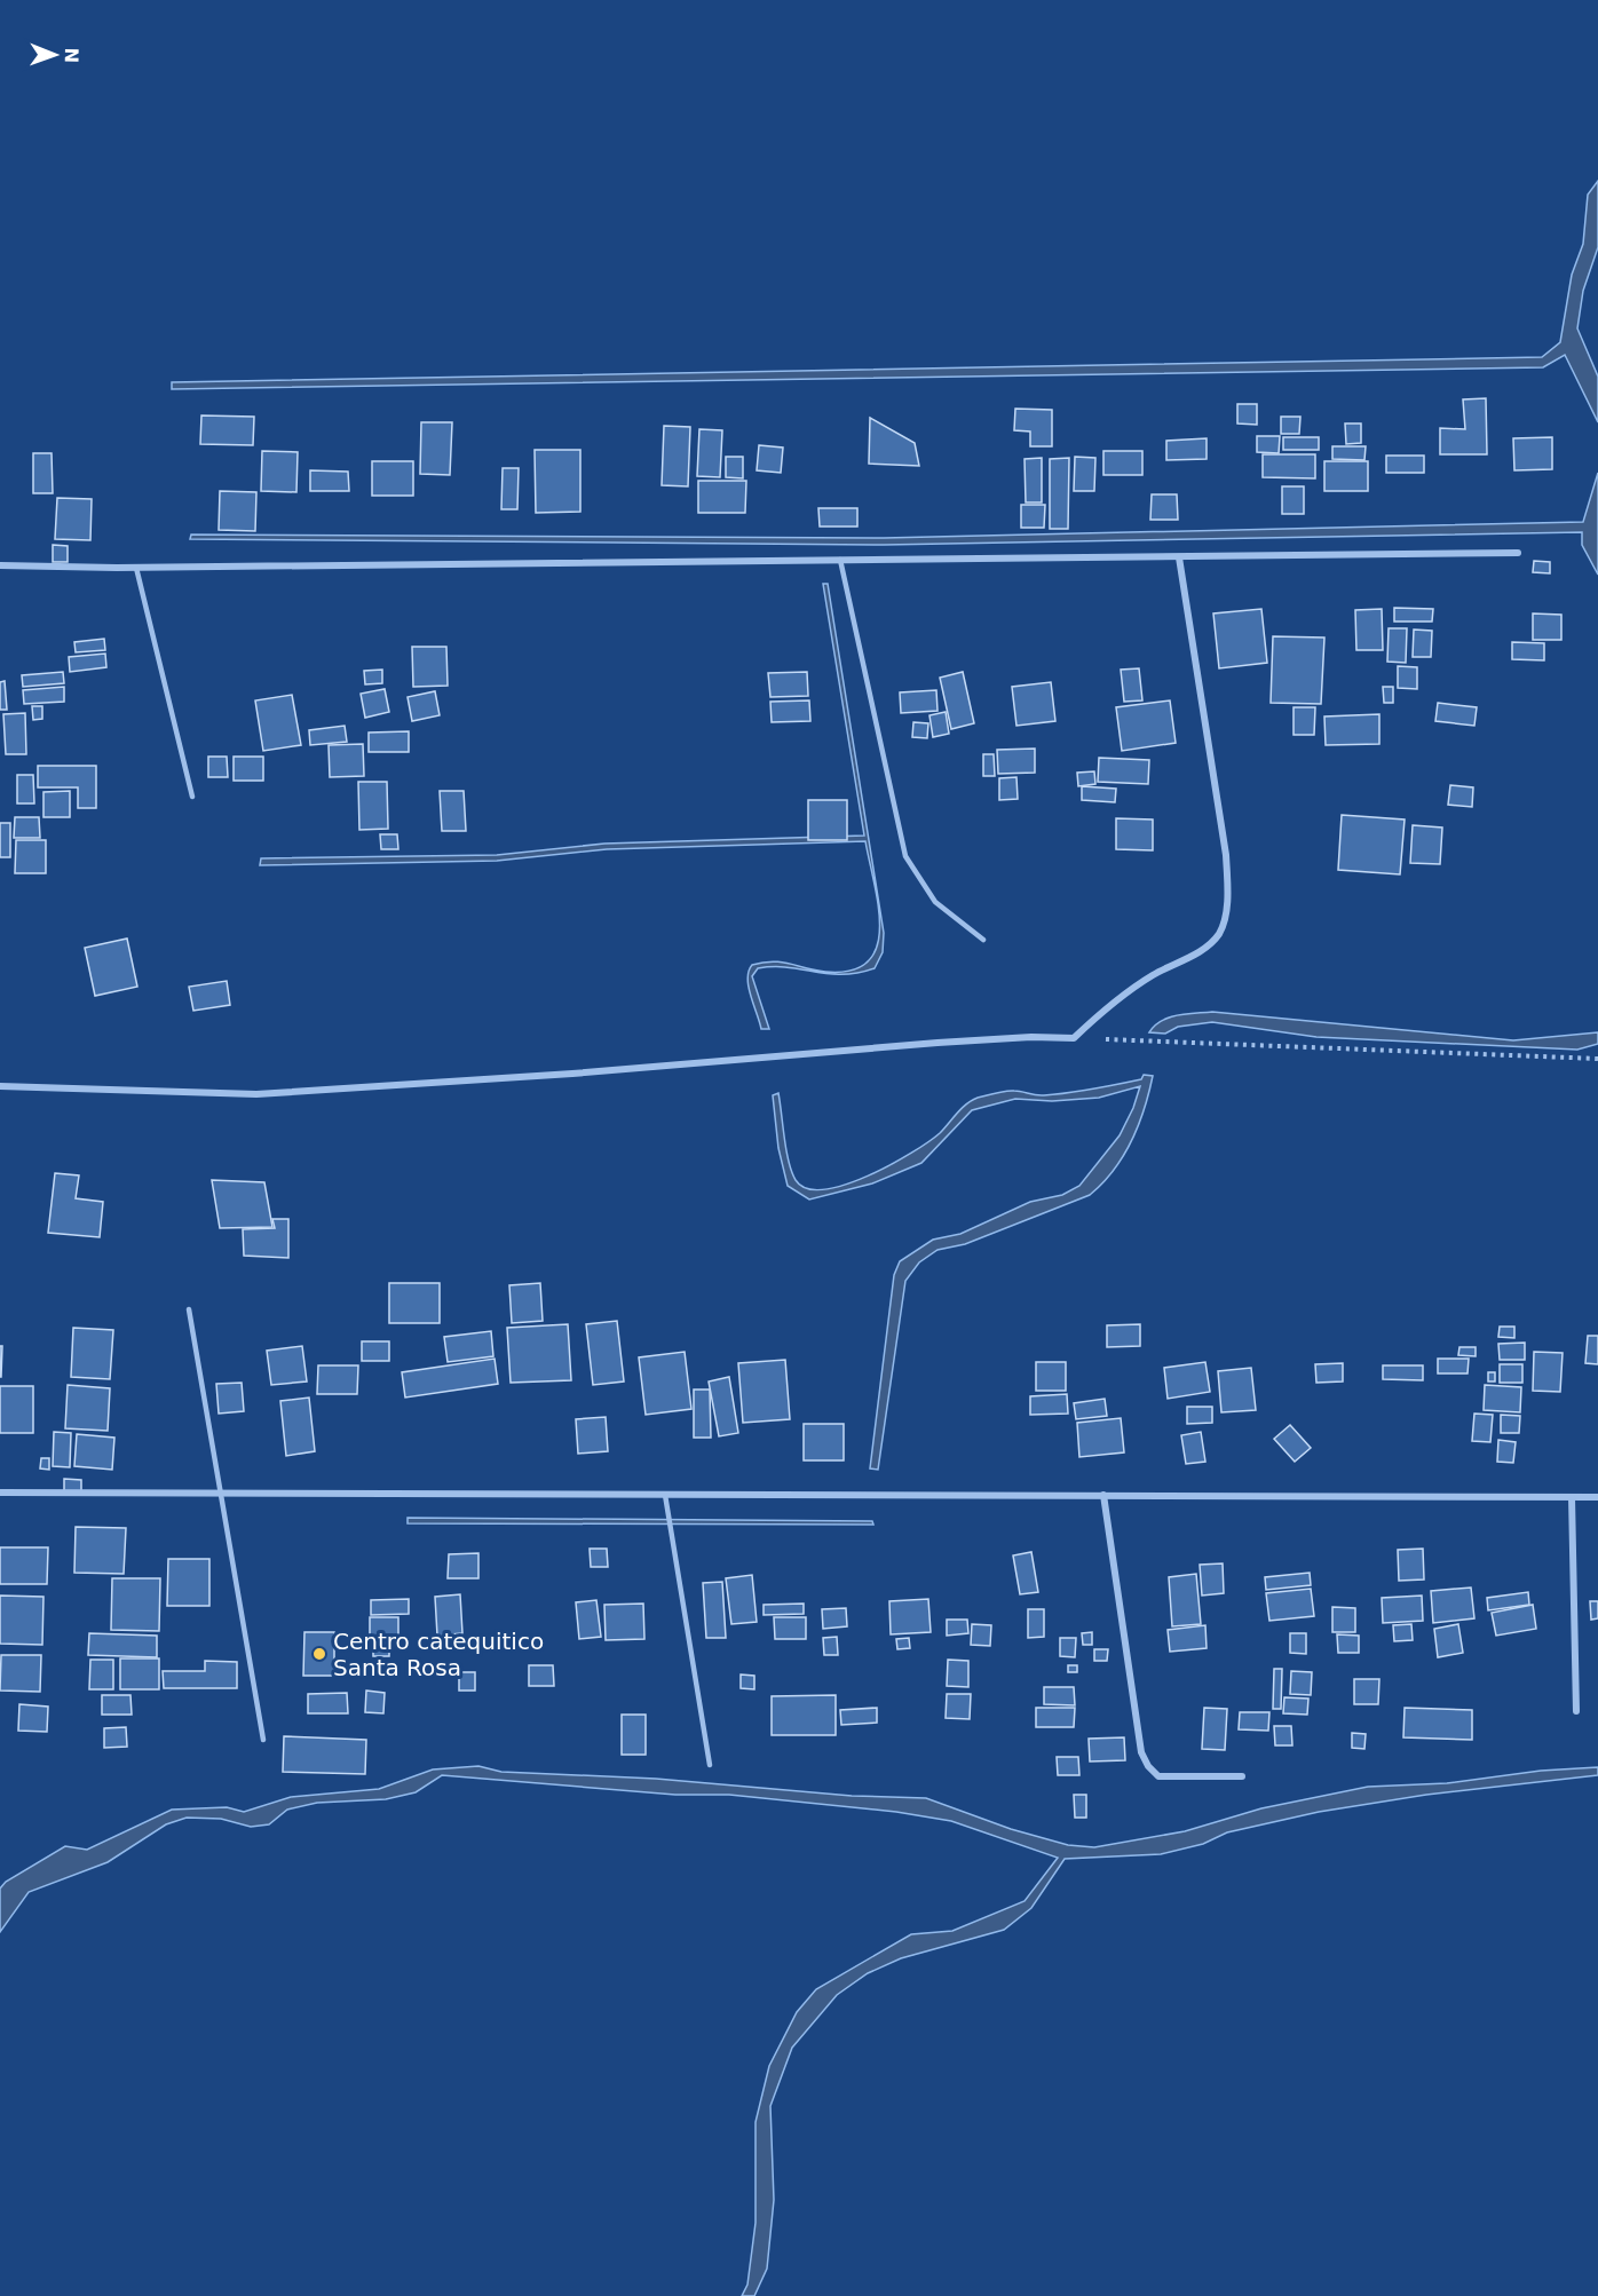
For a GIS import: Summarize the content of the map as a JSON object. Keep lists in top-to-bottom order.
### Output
{
  "places": ["Centro catequitico Santa Rosa"],
  "north": "right"
}
